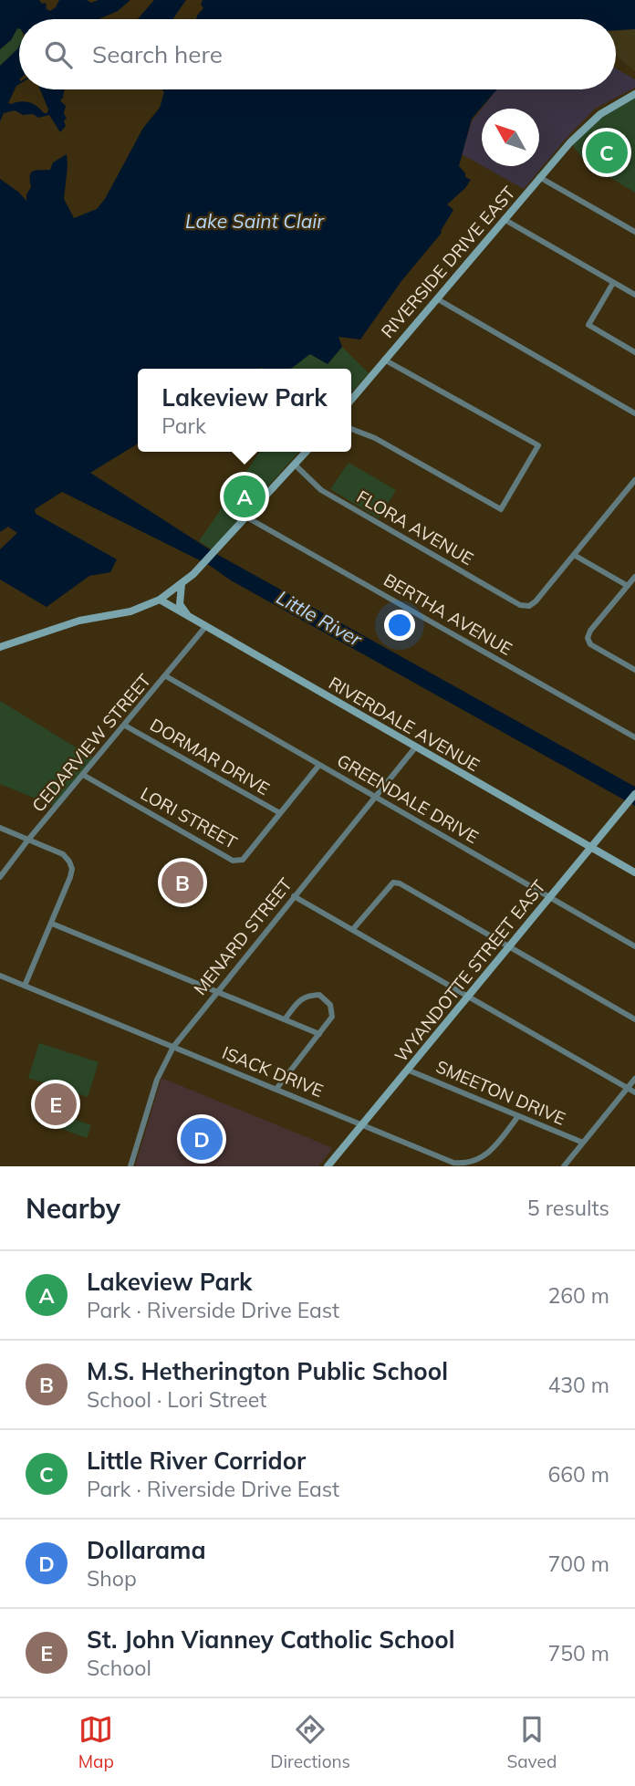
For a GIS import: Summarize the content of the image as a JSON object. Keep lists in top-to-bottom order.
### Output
{
  "streets": {
    "street": [
      "RIVERSIDE DRIVE EAST",
      "FLORA AVENUE",
      "BERTHA AVENUE",
      "RIVERDALE AVENUE",
      "CEDARVIEW STREET",
      "DORMAR DRIVE",
      "GREENDALE DRIVE",
      "LORI STREET",
      "MENARD STREET",
      "WYANDOTTE STREET EAST",
      "ISACK DRIVE",
      "SMEETON DRIVE"
    ]
  },
  "crossings": [
    ["RIVERDALE AVENUE", "CEDARVIEW STREET"],
    ["RIVERDALE AVENUE", "MENARD STREET"],
    ["RIVERDALE AVENUE", "WYANDOTTE STREET EAST"],
    ["CEDARVIEW STREET", "DORMAR DRIVE"],
    ["CEDARVIEW STREET", "GREENDALE DRIVE"],
    ["CEDARVIEW STREET", "LORI STREET"],
    ["DORMAR DRIVE", "LORI STREET"],
    ["GREENDALE DRIVE", "LORI STREET"],
    ["GREENDALE DRIVE", "MENARD STREET"],
    ["GREENDALE DRIVE", "WYANDOTTE STREET EAST"],
    ["MENARD STREET", "ISACK DRIVE"],
    ["WYANDOTTE STREET EAST", "ISACK DRIVE"],
    ["WYANDOTTE STREET EAST", "SMEETON DRIVE"],
    ["ISACK DRIVE", "SMEETON DRIVE"]
  ],
  "water": ["Lake Saint Clair", "Little River"],
  "north": "top left",
  "page": {
    "search": "Search here",
    "pins": [
      "C",
      "A",
      "B",
      "E",
      "D"
    ],
    "popup": ["Lakeview Park", "Park"],
    "heading": ["Nearby", "5 results"],
    "list": [
      {
        "mark": "A",
        "name": "Lakeview Park",
        "note": "Park · Riverside Drive East",
        "value": "260 m"
      },
      {
        "mark": "B",
        "name": "M.S. Hetherington Public School",
        "note": "School · Lori Street",
        "value": "430 m"
      },
      {
        "mark": "C",
        "name": "Little River Corridor",
        "note": "Park · Riverside Drive East",
        "value": "660 m"
      },
      {
        "mark": "D",
        "name": "Dollarama",
        "note": "Shop",
        "value": "700 m"
      },
      {
        "mark": "E",
        "name": "St. John Vianney Catholic School",
        "note": "School",
        "value": "750 m"
      }
    ],
    "nav": ["Map", "Directions", "Saved"]
  }
}
